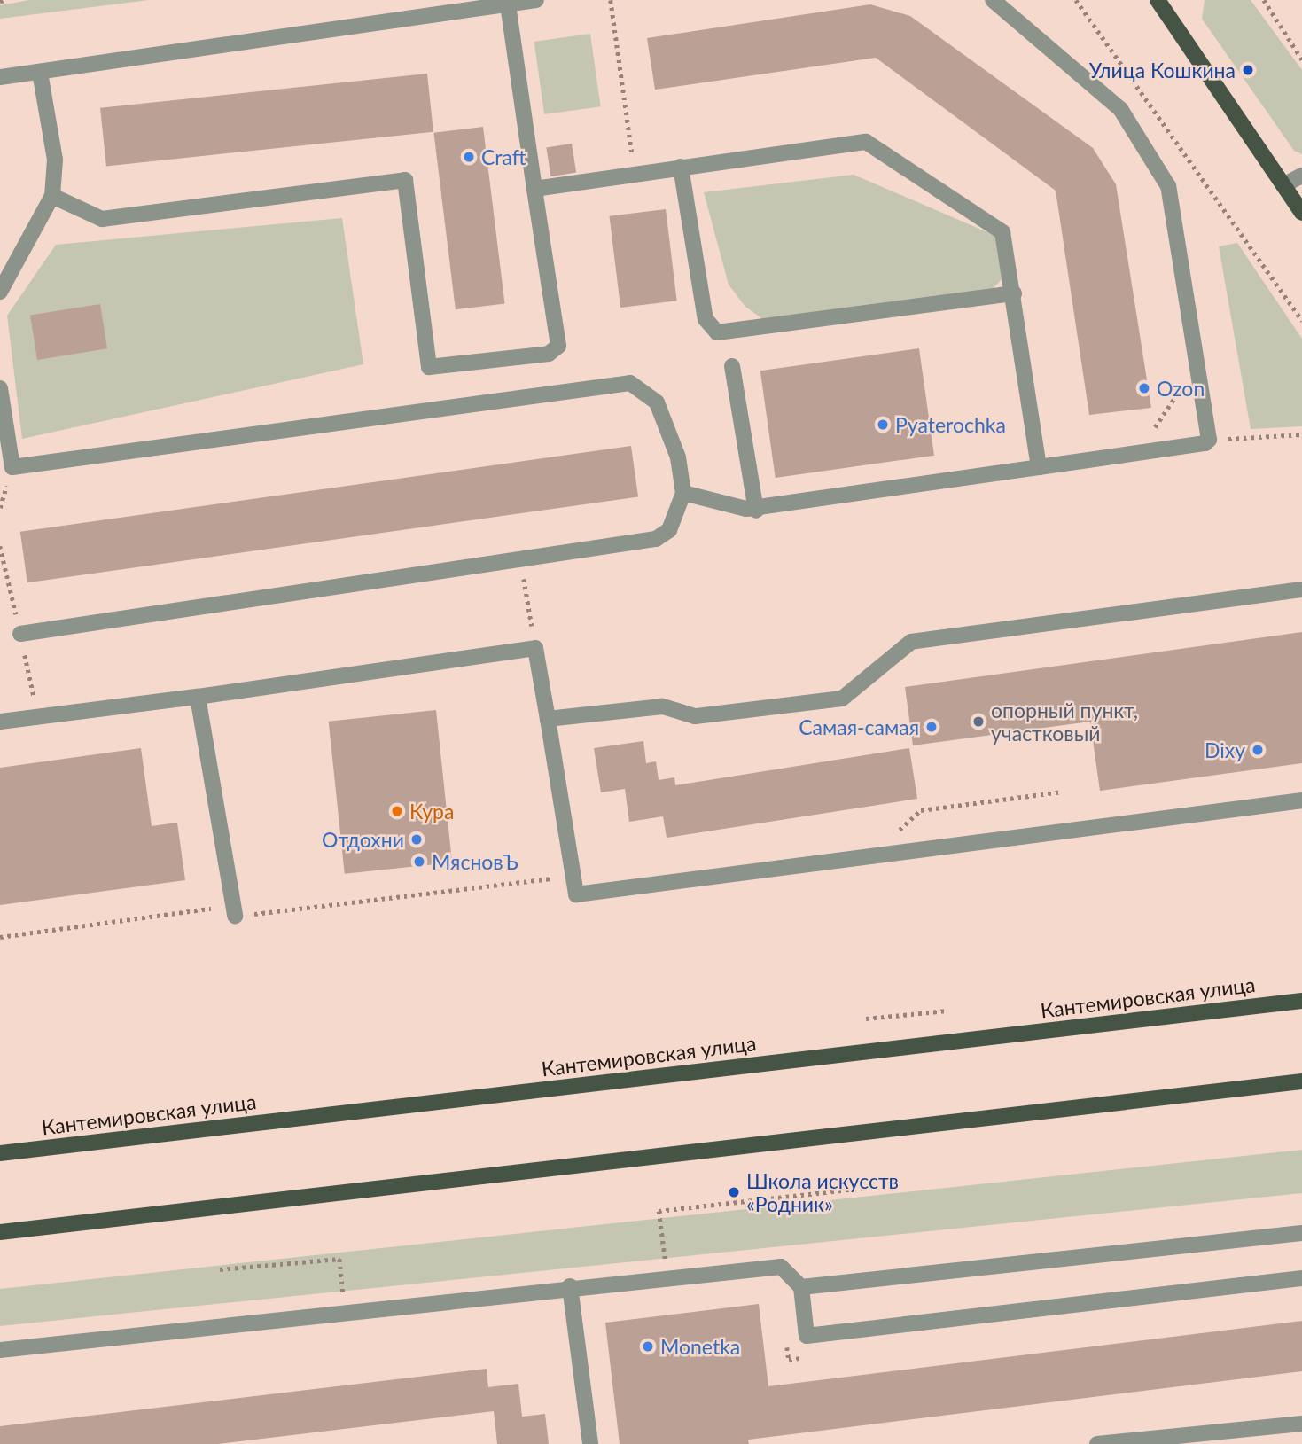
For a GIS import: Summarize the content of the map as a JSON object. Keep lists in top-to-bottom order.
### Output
{
  "streets": {
    "main road": ["Кантемировская улица"]
  },
  "places": [
    "Улица Кошкина",
    "Craft",
    "Ozon",
    "Pyaterochka",
    "опорный пункт, участковый",
    "Самая-самая",
    "Dixy",
    "Кура",
    "Отдохни",
    "МясновЪ",
    "Школа искусств «Родник»",
    "Monetka"
  ]
}
